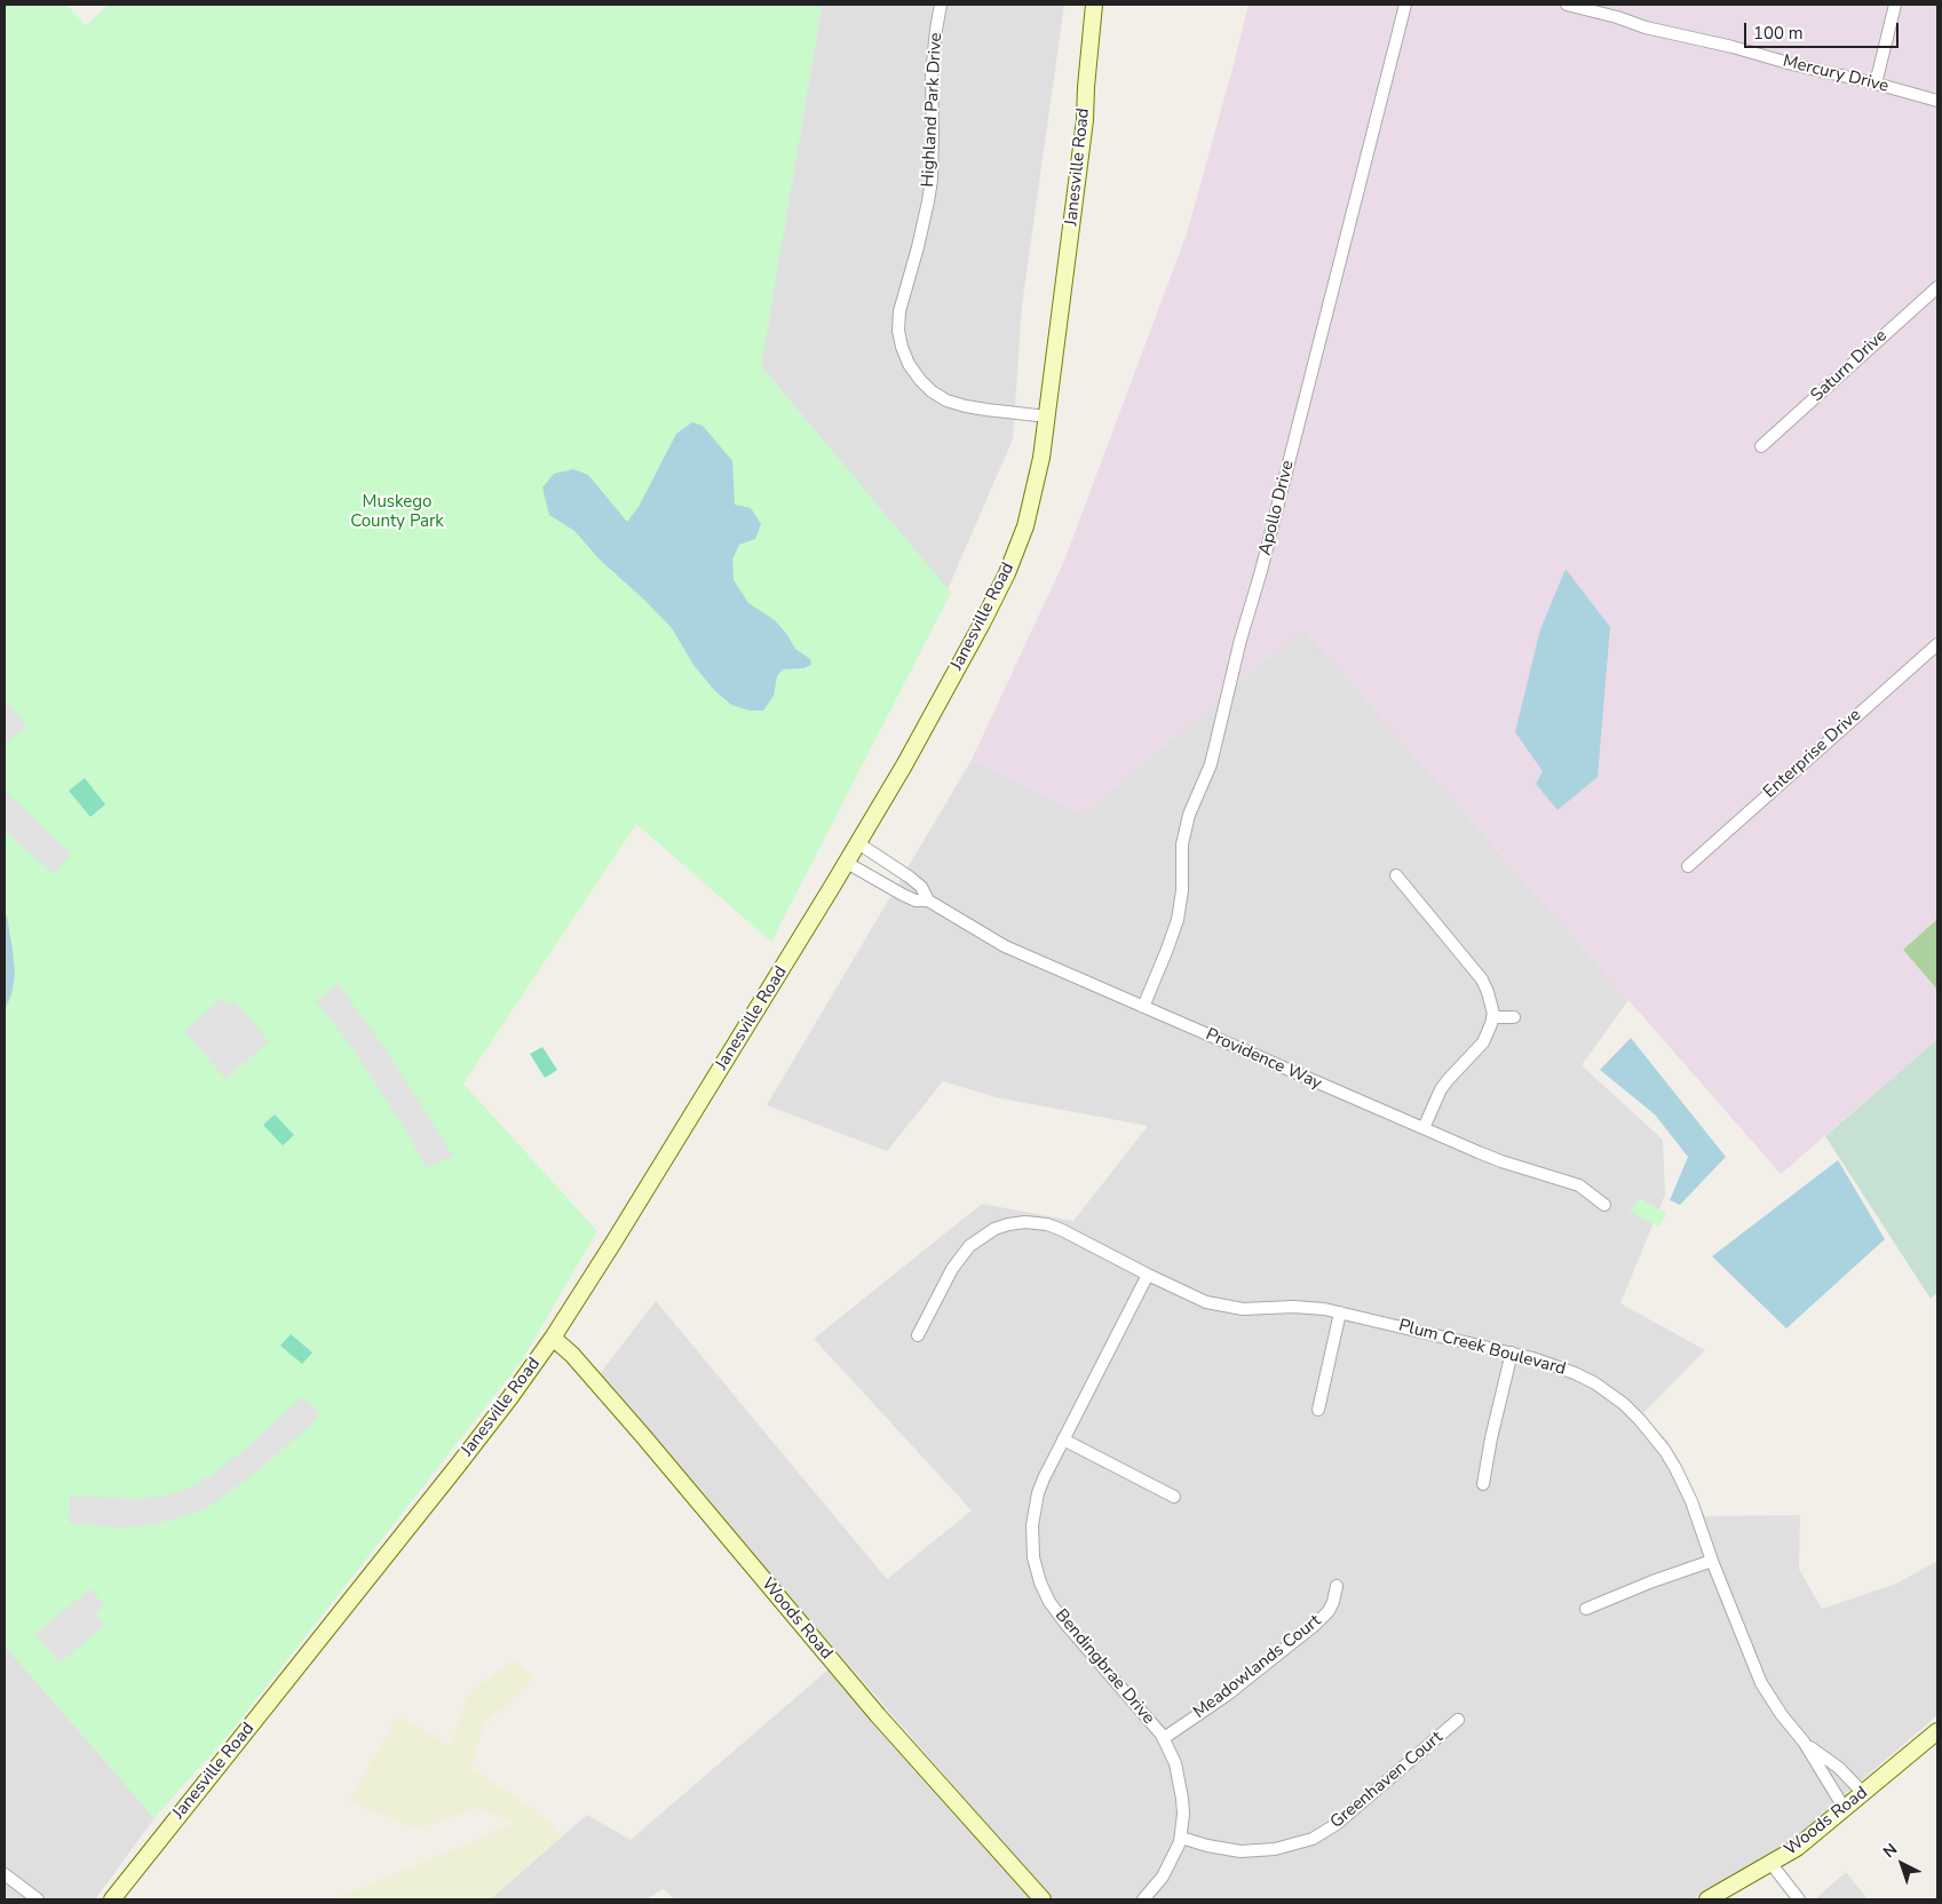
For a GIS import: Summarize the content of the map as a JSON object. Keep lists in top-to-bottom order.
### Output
{
  "streets": {
    "main road": ["Janesville Road", "Woods Road"],
    "street": [
      "Mercury Drive",
      "Highland Park Drive",
      "Saturn Drive",
      "Apollo Drive",
      "Enterprise Drive",
      "Providence Way",
      "Plum Creek Boulevard",
      "Bendingbrae Drive",
      "Meadowlands Court",
      "Greenhaven Court"
    ]
  },
  "crossings": [
    ["Highland Park Drive", "Janesville Road"],
    ["Janesville Road", "Providence Way"],
    ["Janesville Road", "Woods Road"],
    ["Apollo Drive", "Providence Way"],
    ["Plum Creek Boulevard", "Woods Road"],
    ["Plum Creek Boulevard", "Bendingbrae Drive"],
    ["Bendingbrae Drive", "Meadowlands Court"],
    ["Bendingbrae Drive", "Greenhaven Court"]
  ],
  "parks": ["Muskego County Park"],
  "scale_bar": "100 m",
  "north": "top left"
}
